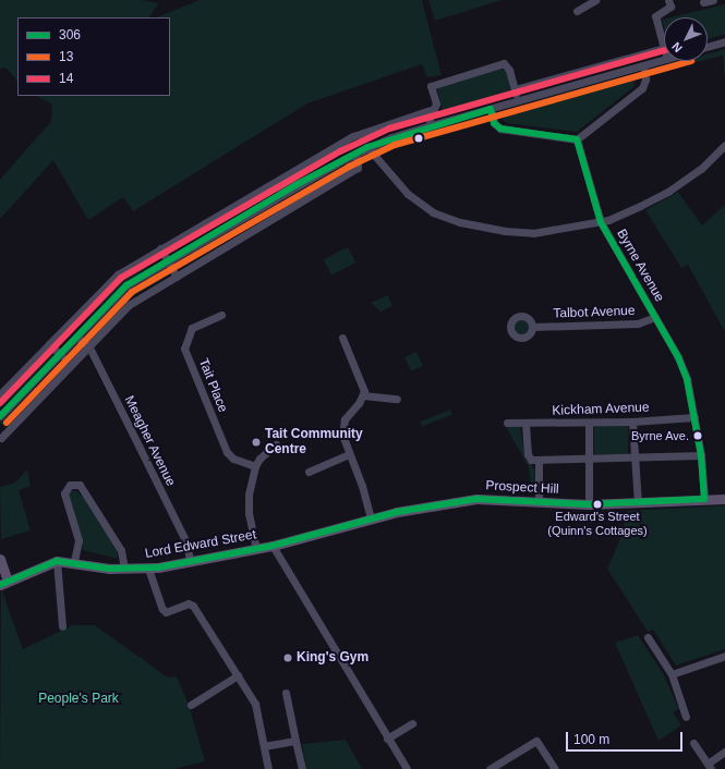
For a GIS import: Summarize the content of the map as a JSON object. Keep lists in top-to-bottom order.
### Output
{
  "streets": {
    "main road": ["Prospect Hill", "Lord Edward Street"],
    "street": [
      "Byrne Avenue",
      "Talbot Avenue",
      "Tait Place",
      "Kickham Avenue",
      "Meagher Avenue"
    ]
  },
  "crossings": [
    ["Byrne Avenue", "Talbot Avenue"],
    ["Byrne Avenue", "Kickham Avenue"],
    ["Byrne Avenue", "Prospect Hill"],
    ["Meagher Avenue", "Lord Edward Street"],
    ["Prospect Hill", "Lord Edward Street"]
  ],
  "parks": ["People's Park"],
  "places": [
    "Byrne Ave.",
    "Tait Community Centre",
    "Edward's Street (Quinn's Cottages)",
    "King's Gym"
  ],
  "lines": ["transit line 14", "transit line 13", "transit line 306"],
  "legend": ["306", "13", "14"],
  "scale_bar": "100 m",
  "north": "bottom left"
}
